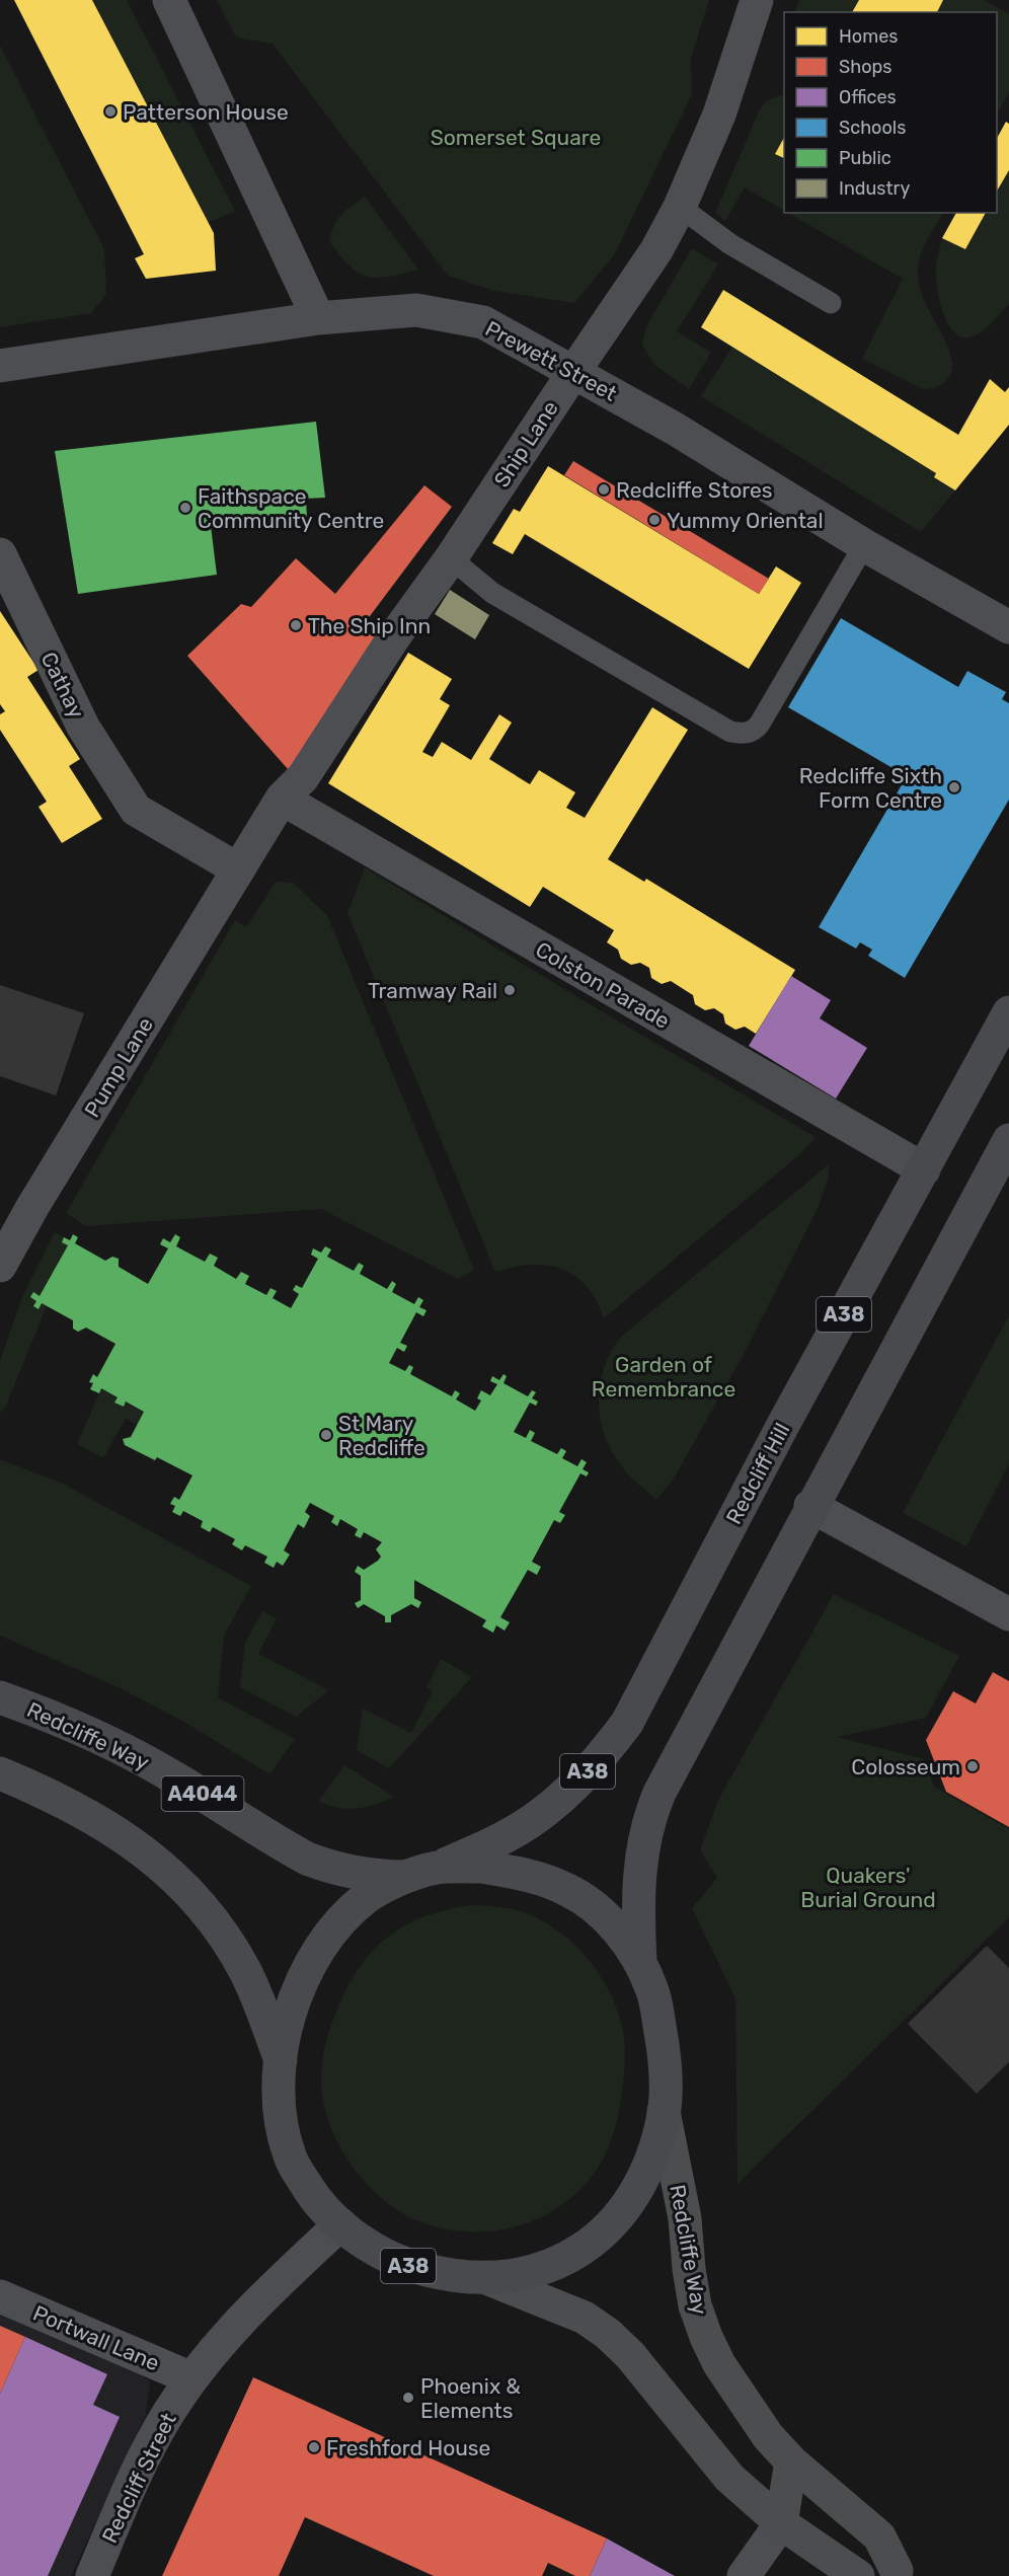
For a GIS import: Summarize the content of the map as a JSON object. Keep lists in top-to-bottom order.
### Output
{
  "streets": {
    "main road": [
      "A38",
      "Redcliff Hill",
      "Redcliffe Way",
      "A4044"
    ],
    "street": [
      "Prewett Street",
      "Ship Lane",
      "Cathay",
      "Colston Parade",
      "Pump Lane",
      "Portwall Lane",
      "Redcliff Street"
    ]
  },
  "crossings": [
    ["Prewett Street", "Ship Lane"],
    ["Ship Lane", "Colston Parade"],
    ["Ship Lane", "Pump Lane"],
    ["Cathay", "Pump Lane"],
    ["Colston Parade", "Pump Lane"],
    ["Colston Parade", "Redcliff Hill"],
    ["A38", "Redcliff Hill"],
    ["A38", "Redcliffe Way"],
    ["A38", "Redcliff Street"],
    ["Portwall Lane", "Redcliff Street"]
  ],
  "parks": ["Somerset Square", "Garden of Remembrance", "Quakers' Burial Ground"],
  "places": [
    "Patterson House",
    "Redcliffe Stores",
    "Faithspace Community Centre",
    "Yummy Oriental",
    "The Ship Inn",
    "Redcliffe Sixth Form Centre",
    "Tramway Rail",
    "St Mary Redcliffe",
    "Colosseum",
    "Phoenix & Elements",
    "Freshford House"
  ],
  "legend": [
    "Homes",
    "Shops",
    "Offices",
    "Schools",
    "Public",
    "Industry"
  ]
}
